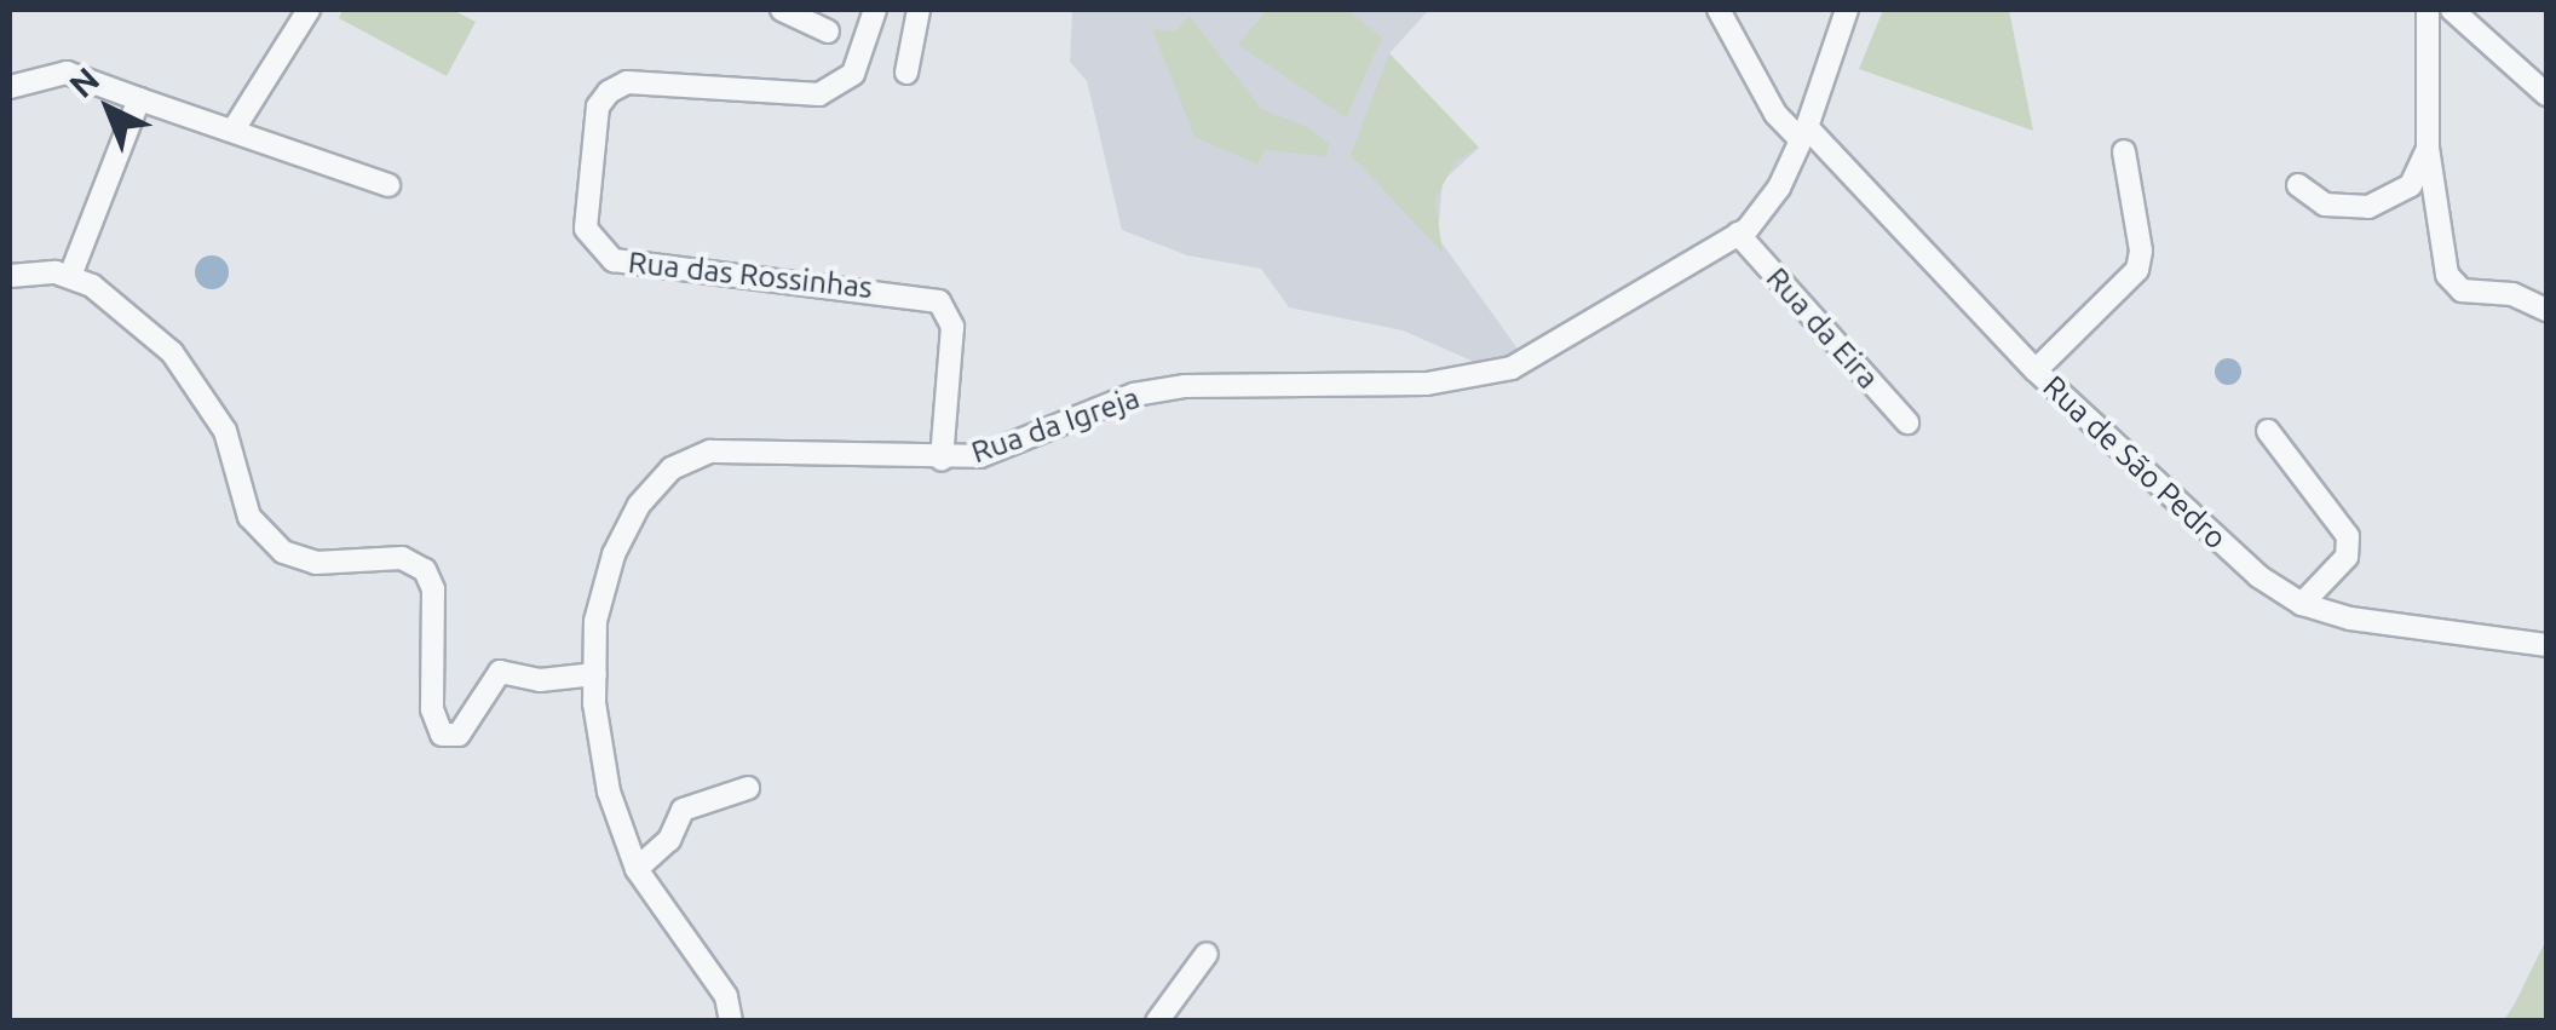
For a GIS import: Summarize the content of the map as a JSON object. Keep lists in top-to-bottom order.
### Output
{
  "streets": {
    "street": [
      "Rua das Rossinhas",
      "Rua da Eira",
      "Rua da Igreja",
      "Rua de São Pedro"
    ]
  },
  "crossings": [
    ["Rua das Rossinhas", "Rua da Igreja"],
    ["Rua da Eira", "Rua da Igreja"],
    ["Rua da Igreja", "Rua de São Pedro"]
  ],
  "north": "top left"
}
